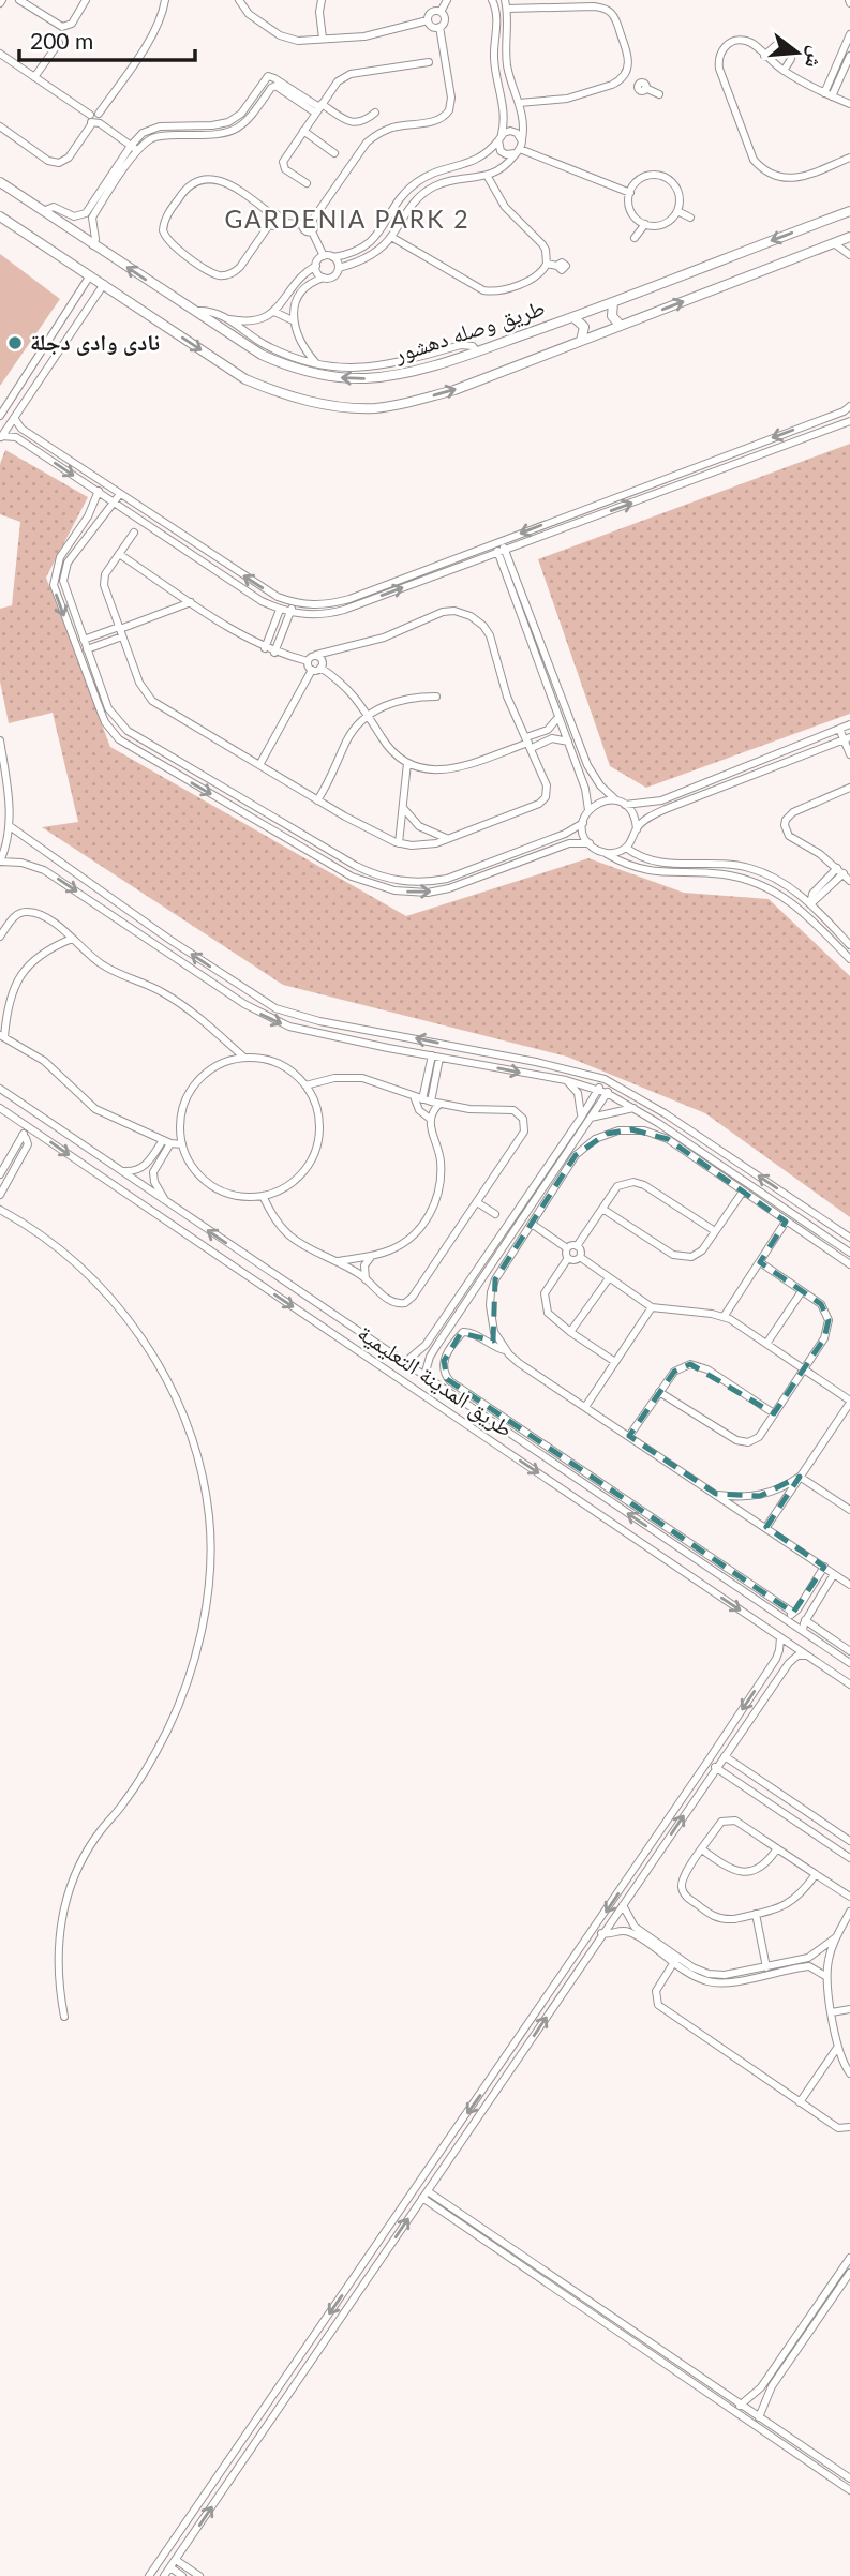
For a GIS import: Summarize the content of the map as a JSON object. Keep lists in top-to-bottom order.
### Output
{
  "streets": {
    "main road": ["طريق وصله دهشور"],
    "street": ["طريق المدينة التعليمية"]
  },
  "districts": ["GARDENIA PARK 2"],
  "places": ["نادى وادى دجلة"],
  "scale_bar": "200 m",
  "north": "right"
}
